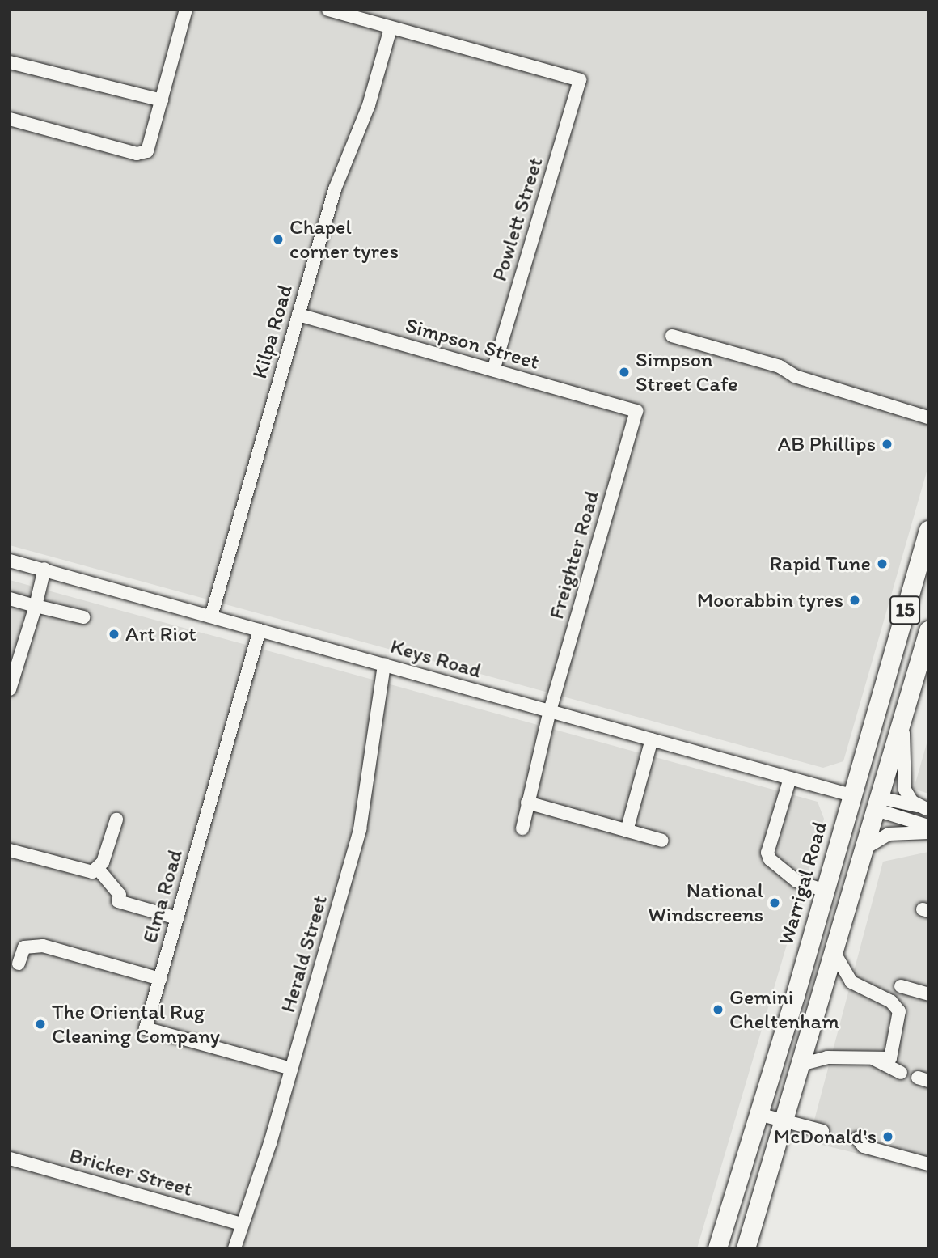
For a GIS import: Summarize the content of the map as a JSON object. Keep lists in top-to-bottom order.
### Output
{
  "streets": {
    "highway": ["15", "Warrigal Road"],
    "street": [
      "Powlett Street",
      "Kilpa Road",
      "Simpson Street",
      "Freighter Road",
      "Keys Road",
      "Elma Road",
      "Herald Street",
      "Bricker Street"
    ]
  },
  "crossings": [
    ["Powlett Street", "Kilpa Road"],
    ["Powlett Street", "Simpson Street"],
    ["Kilpa Road", "Simpson Street"],
    ["Kilpa Road", "Keys Road"],
    ["Simpson Street", "Freighter Road"],
    ["Freighter Road", "Keys Road"],
    ["Keys Road", "Warrigal Road"],
    ["Keys Road", "Elma Road"],
    ["Keys Road", "Herald Street"],
    ["Elma Road", "Herald Street"],
    ["Herald Street", "Bricker Street"]
  ],
  "places": [
    "Chapel corner tyres",
    "Simpson Street Cafe",
    "AB Phillips",
    "Rapid Tune",
    "Moorabbin tyres",
    "Art Riot",
    "National Windscreens",
    "Gemini Cheltenham",
    "The Oriental Rug Cleaning Company",
    "McDonald's"
  ]
}
